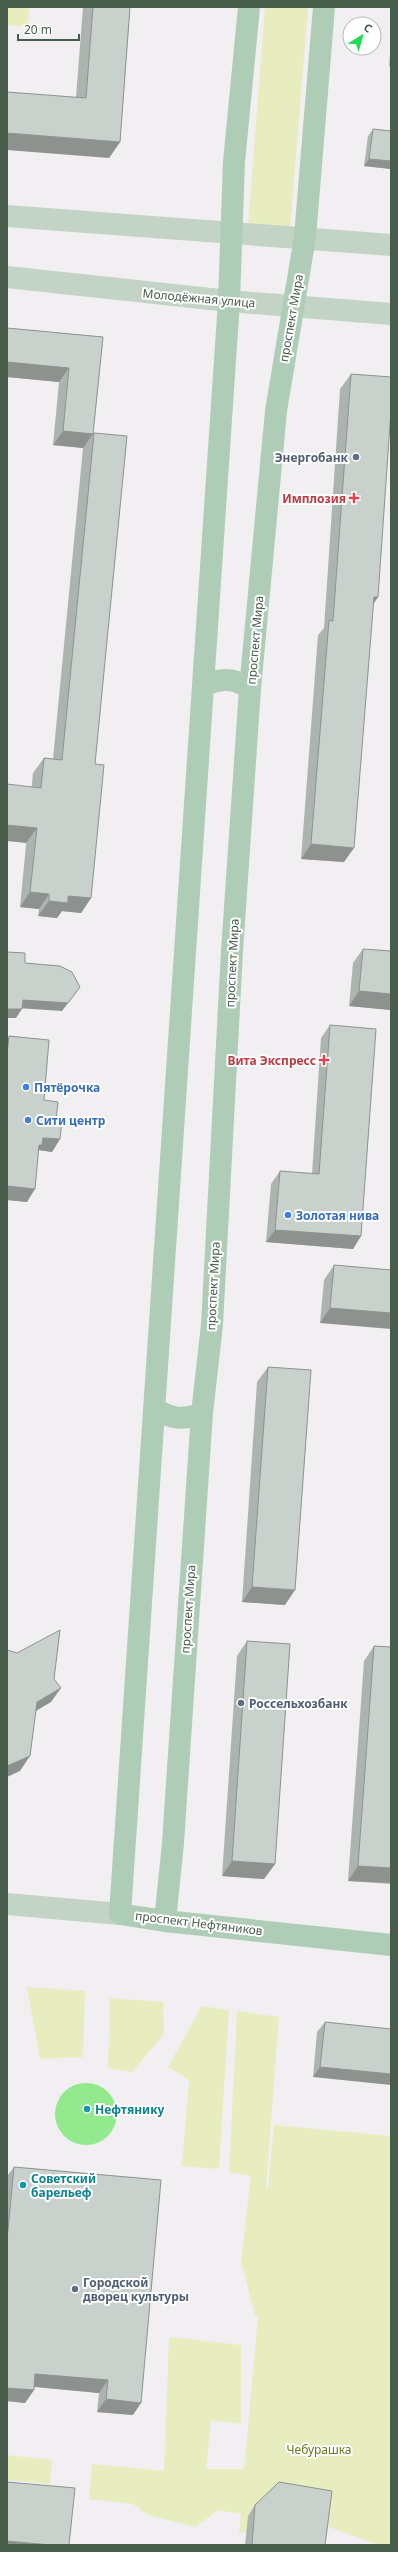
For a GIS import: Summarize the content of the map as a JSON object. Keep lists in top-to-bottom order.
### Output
{
  "streets": {
    "main road": ["проспект Мира", "проспект Нефтяников"],
    "street": ["Молодёжная улица"]
  },
  "crossings": [
    ["Молодёжная улица", "проспект Мира"],
    ["проспект Мира", "проспект Нефтяников"]
  ],
  "parks": ["Чебурашка"],
  "places": {
    "other": [
      "Энергобанк",
      "Пятёрочка",
      "Сити центр",
      "Золотая нива",
      "Россельхозбанк",
      "Нефтянику",
      "Советский барельеф",
      "Городской дворец культуры"
    ],
    "health": ["Имплозия", "Вита Экспресс"]
  },
  "scale_bar": "20 m",
  "north": "top right"
}
